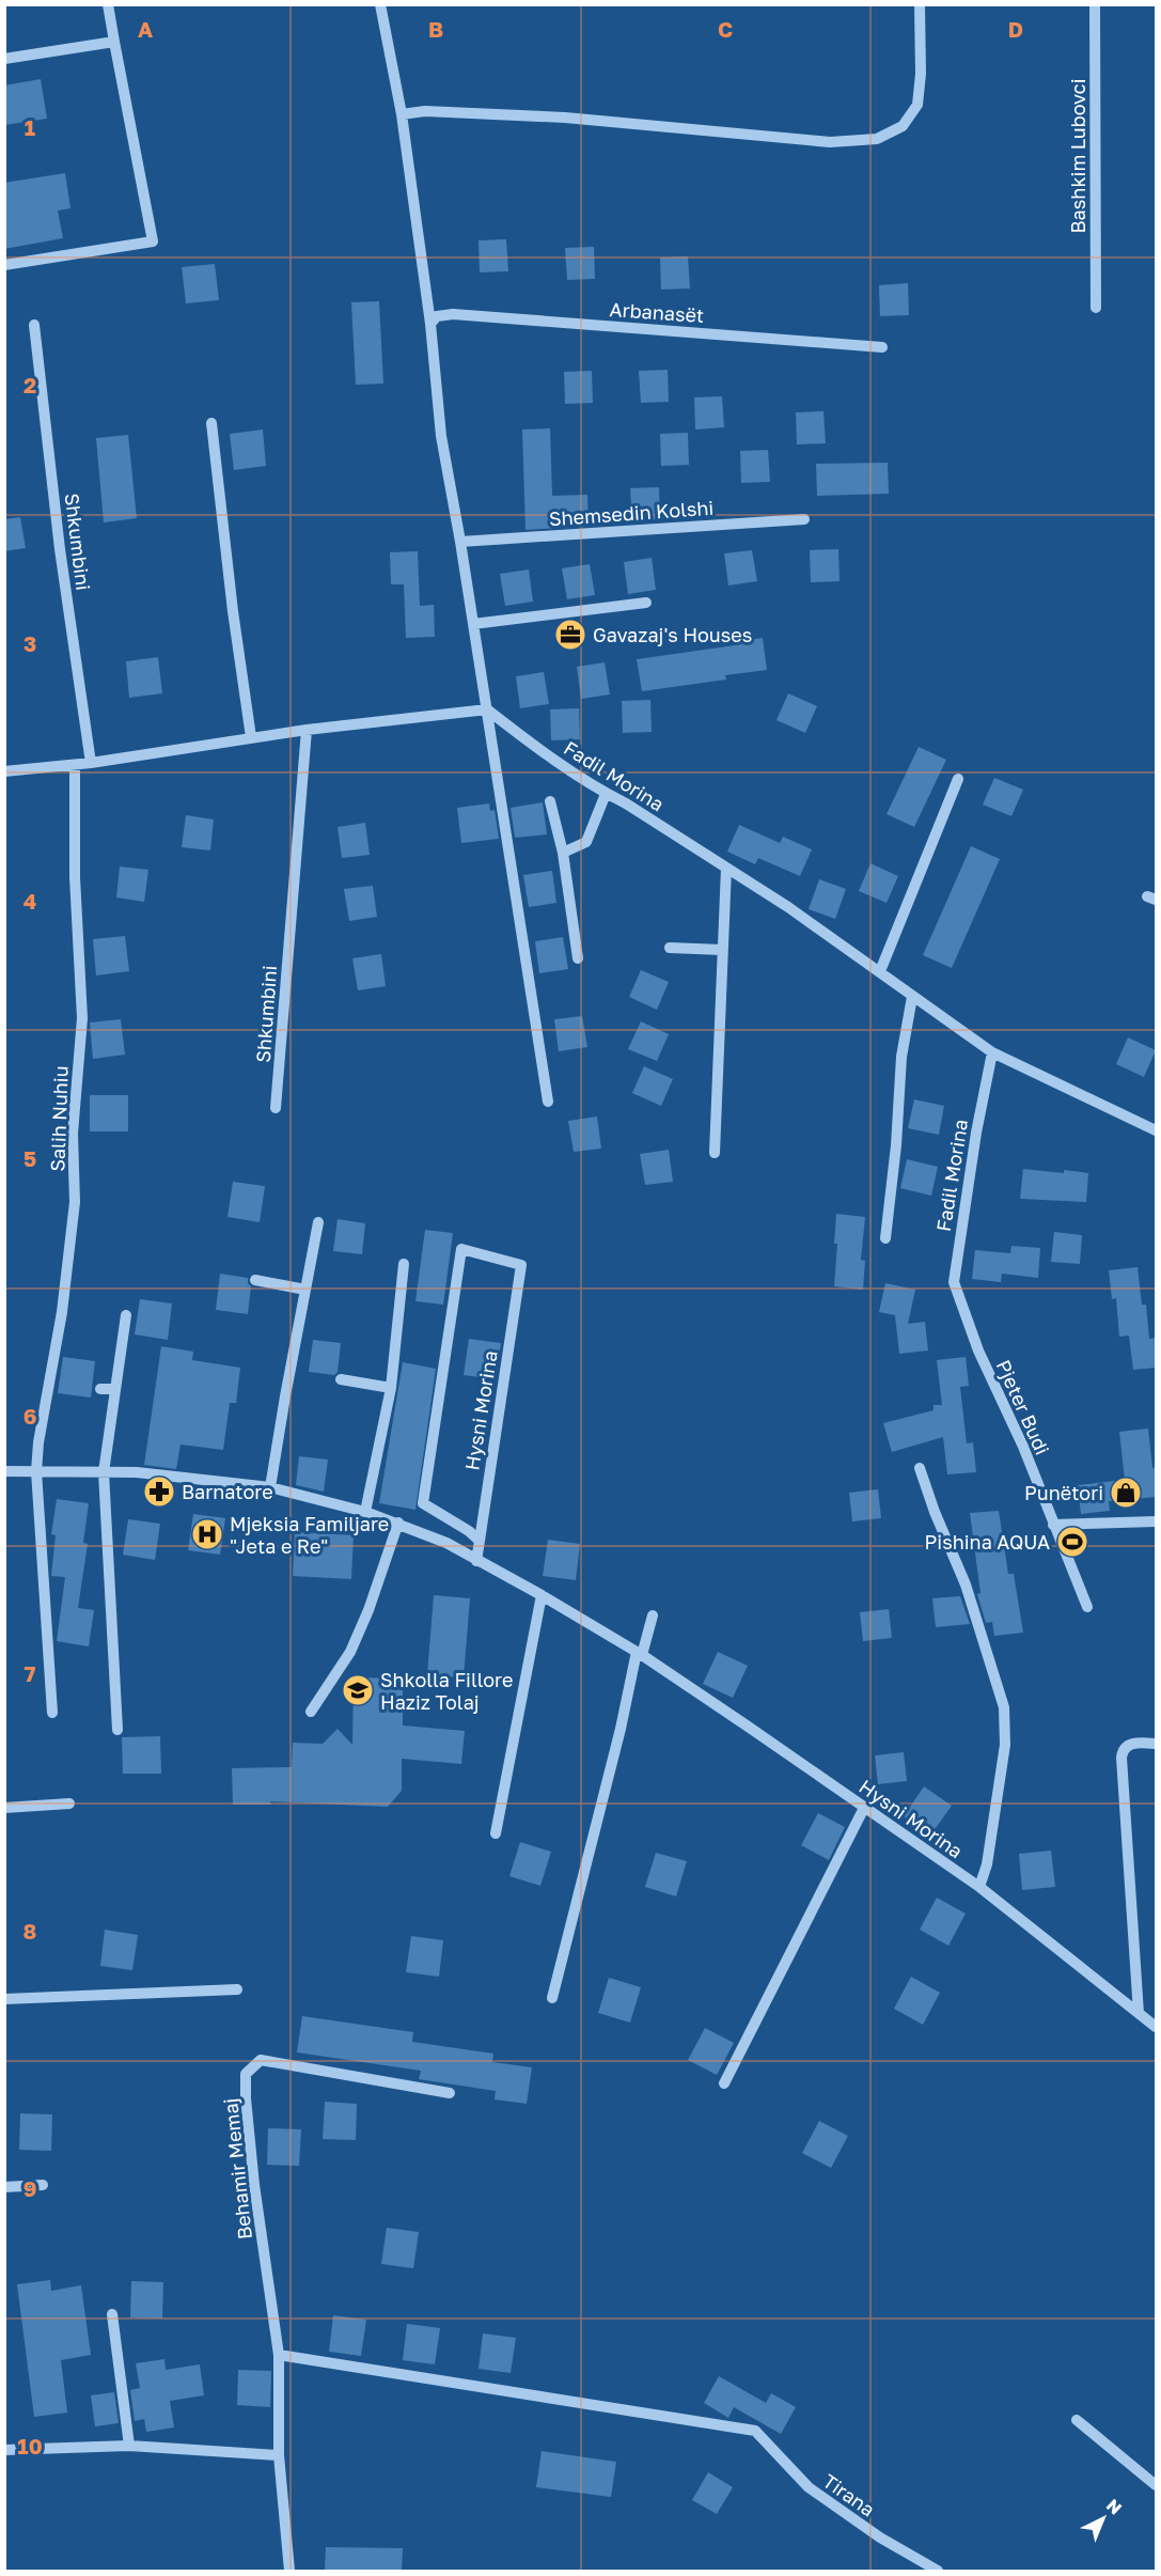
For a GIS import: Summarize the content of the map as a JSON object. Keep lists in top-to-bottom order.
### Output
{
  "streets": {
    "street": [
      "Bashkim Lubovci",
      "Arbanasët",
      "Shemsedin Kolshi",
      "Shkumbini",
      "Fadil Morina",
      "Salih Nuhiu",
      "Pjeter Budi",
      "Hysni Morina",
      "Behamir Memaj",
      "Tirana"
    ]
  },
  "crossings": [
    ["Fadil Morina", "Pjeter Budi"],
    ["Salih Nuhiu", "Hysni Morina"],
    ["Behamir Memaj", "Tirana"]
  ],
  "places": {
    "office": ["Gavazaj's Houses"],
    "pharmacy": ["Barnatore"],
    "shop": ["Punëtori"],
    "hospital": ["Mjeksia Familjare \"Jeta e Re\""],
    "sports": ["Pishina AQUA"],
    "school or university": ["Shkolla Fillore Haziz Tolaj"]
  },
  "north": "top right",
  "grid": {
    "columns": [
      "A",
      "B",
      "C",
      "D"
    ],
    "rows": [
      "1",
      "2",
      "3",
      "4",
      "5",
      "6",
      "7",
      "8",
      "9",
      "10"
    ]
  }
}
